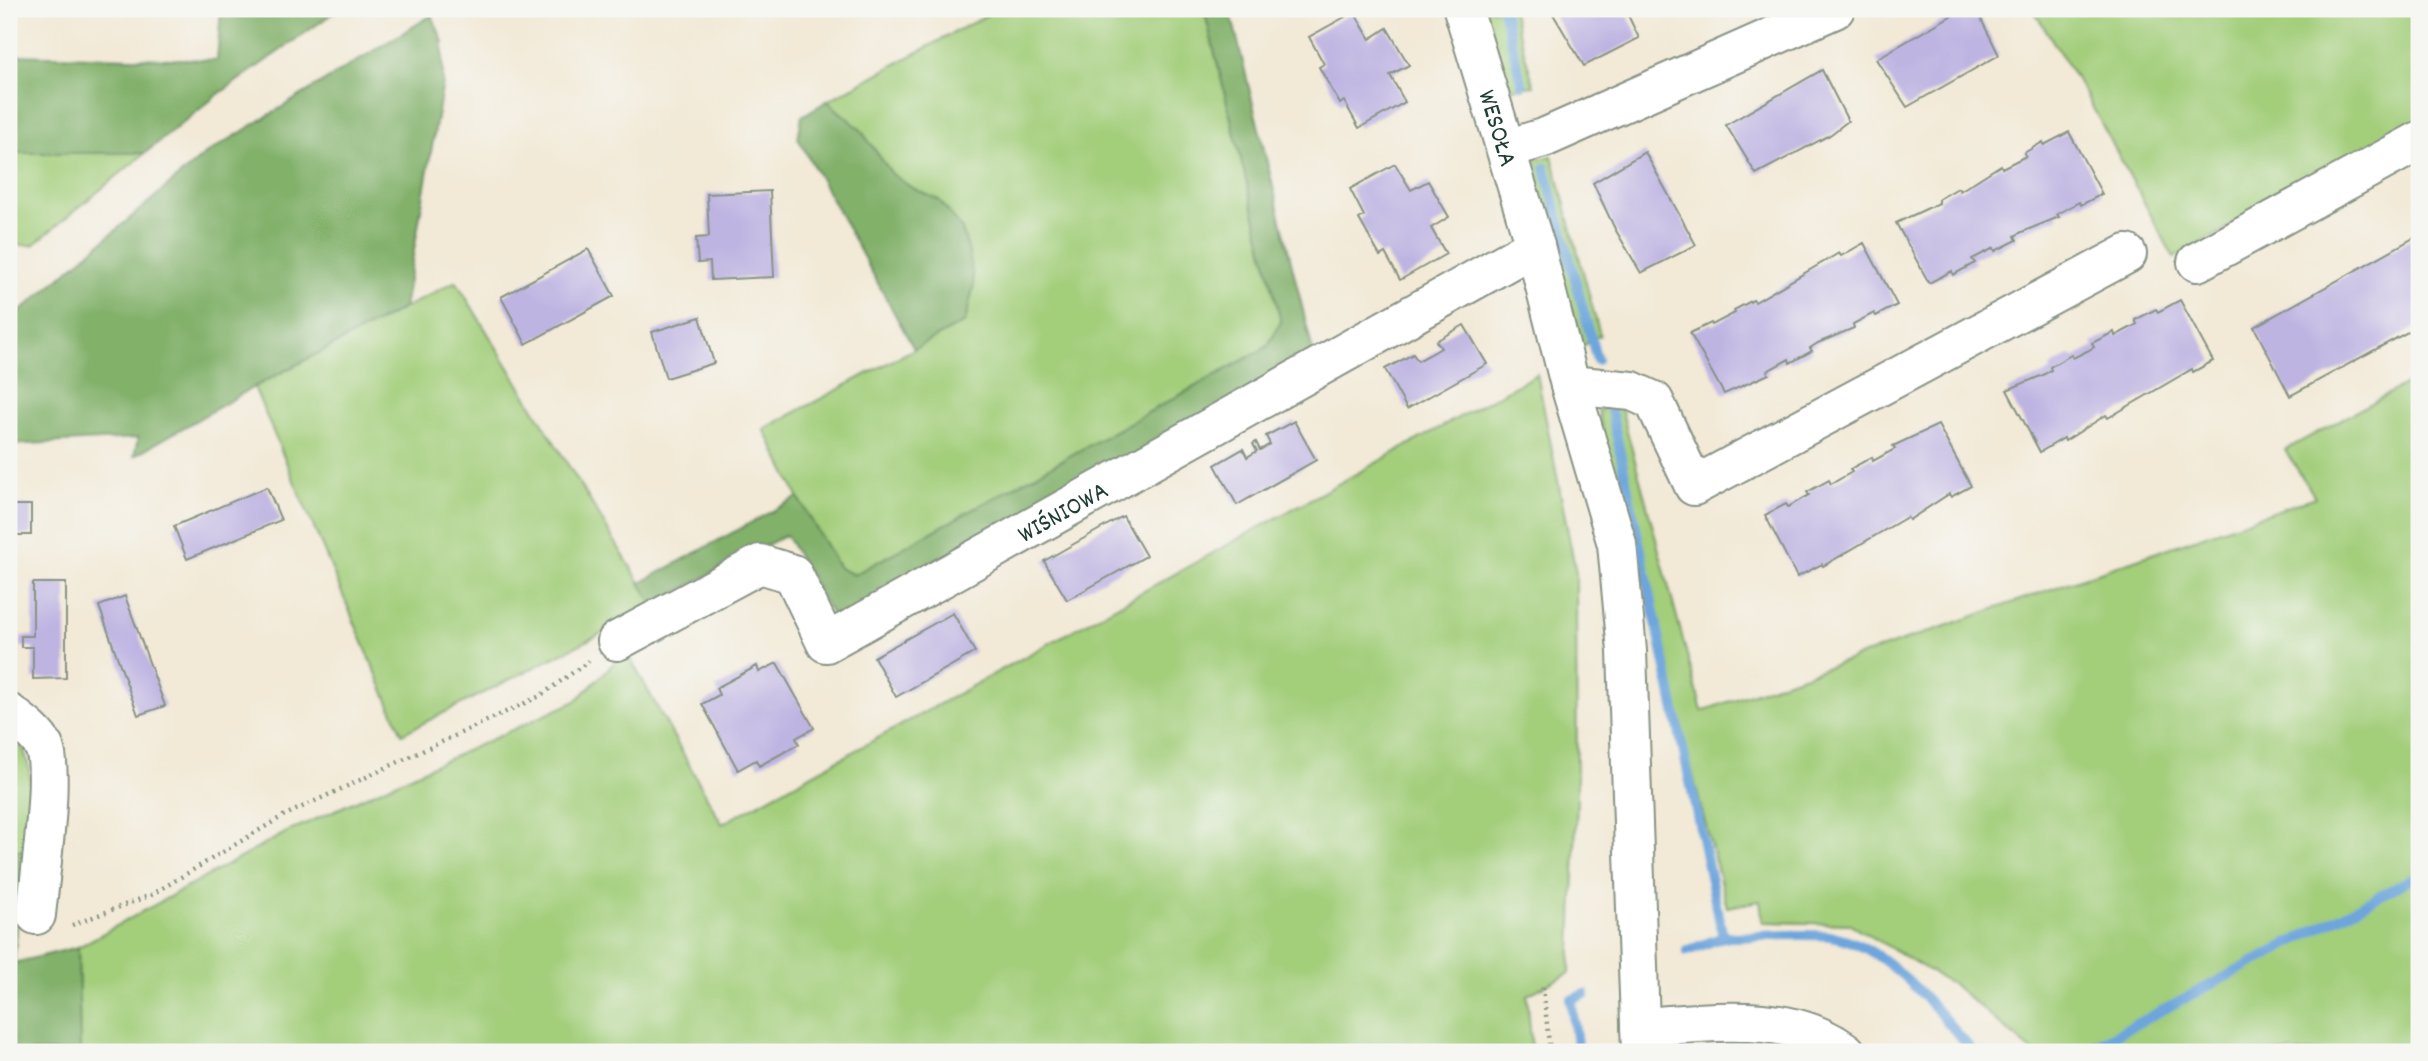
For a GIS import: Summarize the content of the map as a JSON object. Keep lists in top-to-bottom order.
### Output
{
  "streets": {
    "street": ["WESOŁA", "WIŚNIOWA"]
  },
  "crossings": [
    ["WESOŁA", "WIŚNIOWA"]
  ]
}
